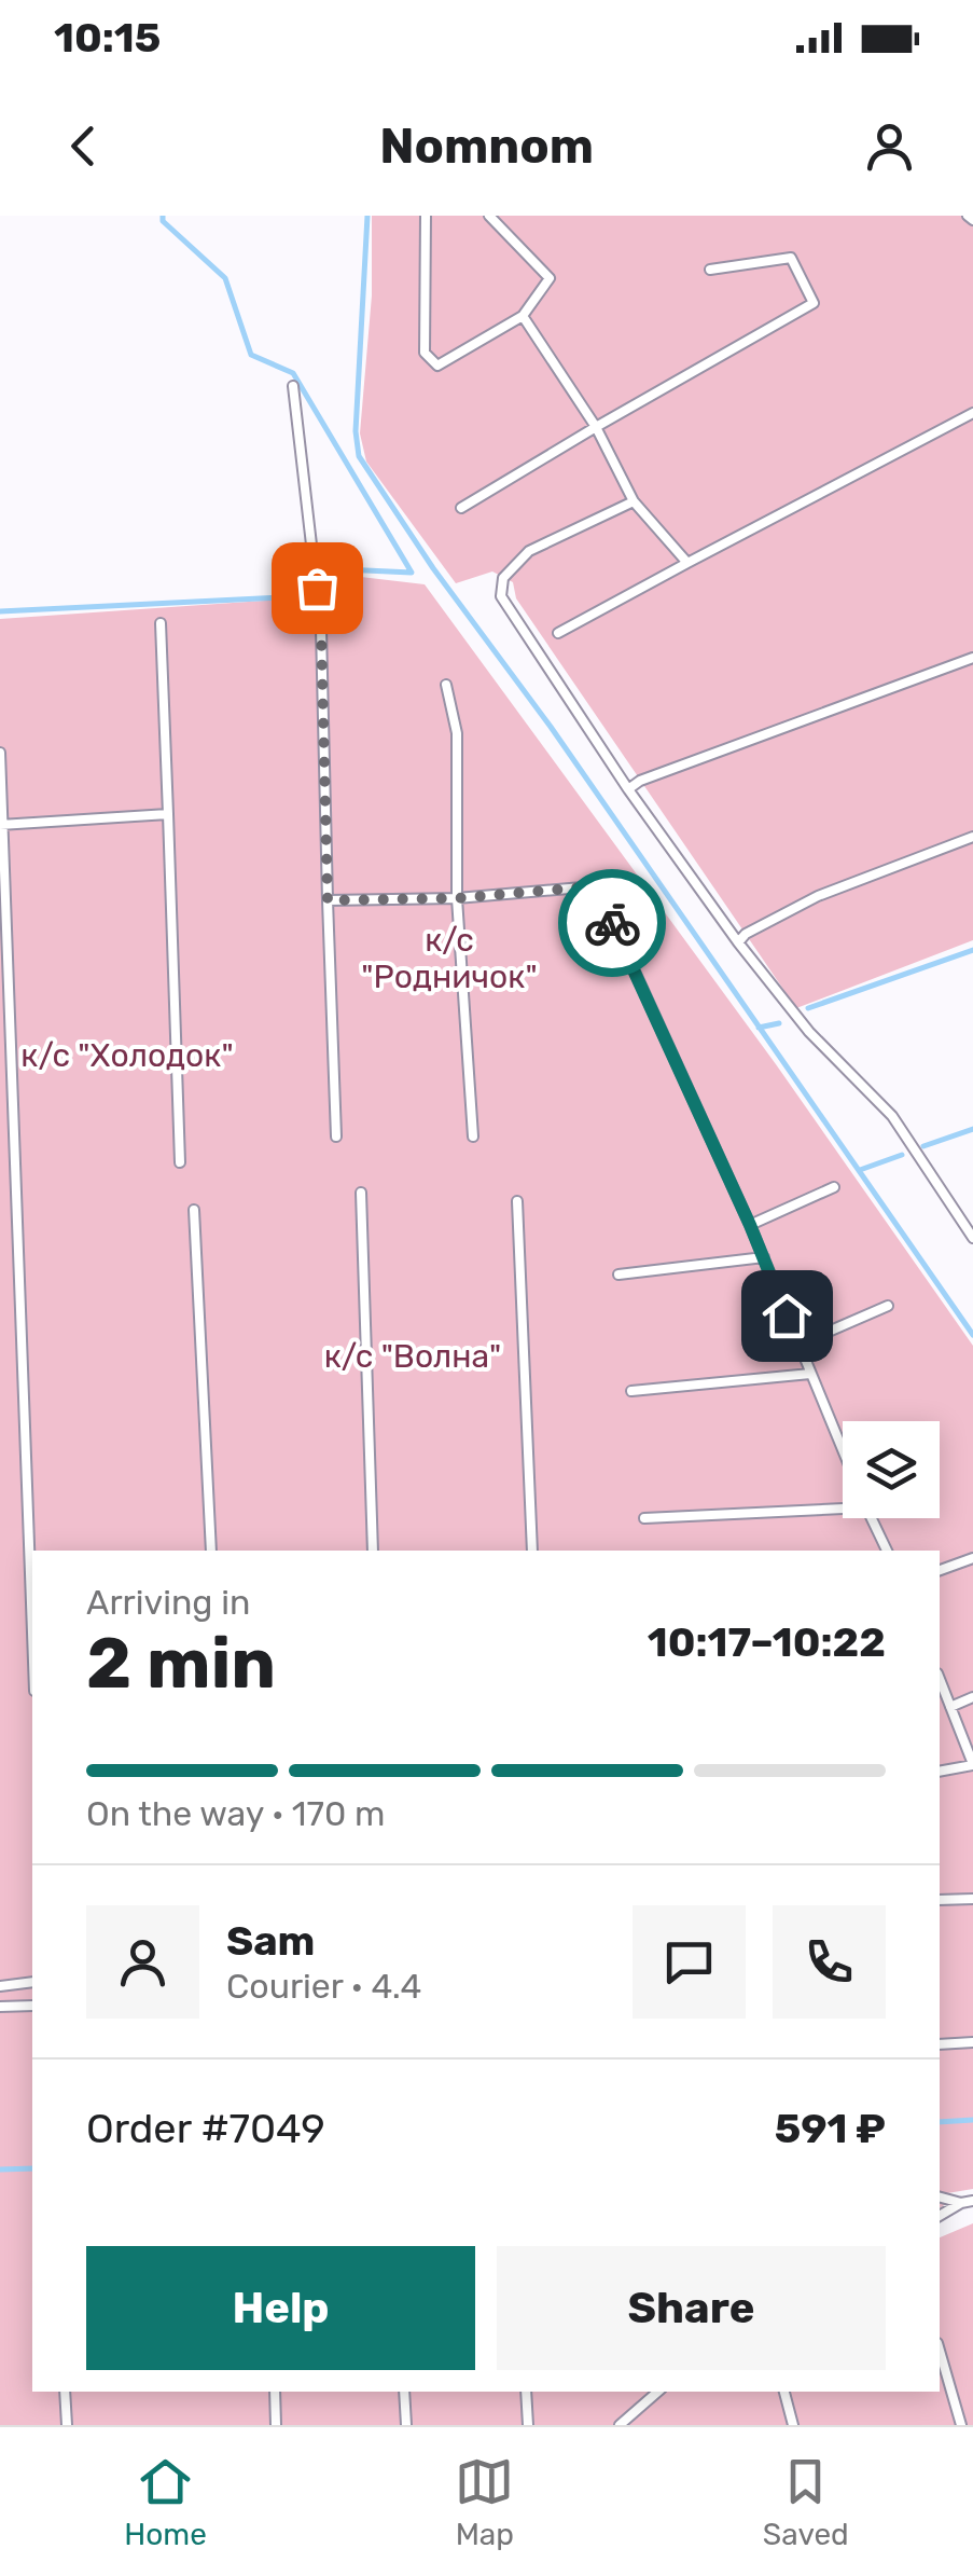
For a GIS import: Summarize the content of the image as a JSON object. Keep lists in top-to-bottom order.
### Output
{
  "parks": ["к/с \"Родничок\"", "к/с \"Холодок\"", "к/с \"Волна\""],
  "page": {
    "status": "10:15",
    "header": "Nomnom",
    "heading": ["2 min", "Arriving in", "10:17–10:22"],
    "panel": [
      "Sam",
      "Courier · 4.4",
      "Order #7049",
      "591 ₽"
    ],
    "bar": "On the way · 170 m",
    "buttons": ["Help", "Share"],
    "tabs": ["Home", "Map", "Saved"]
  }
}
